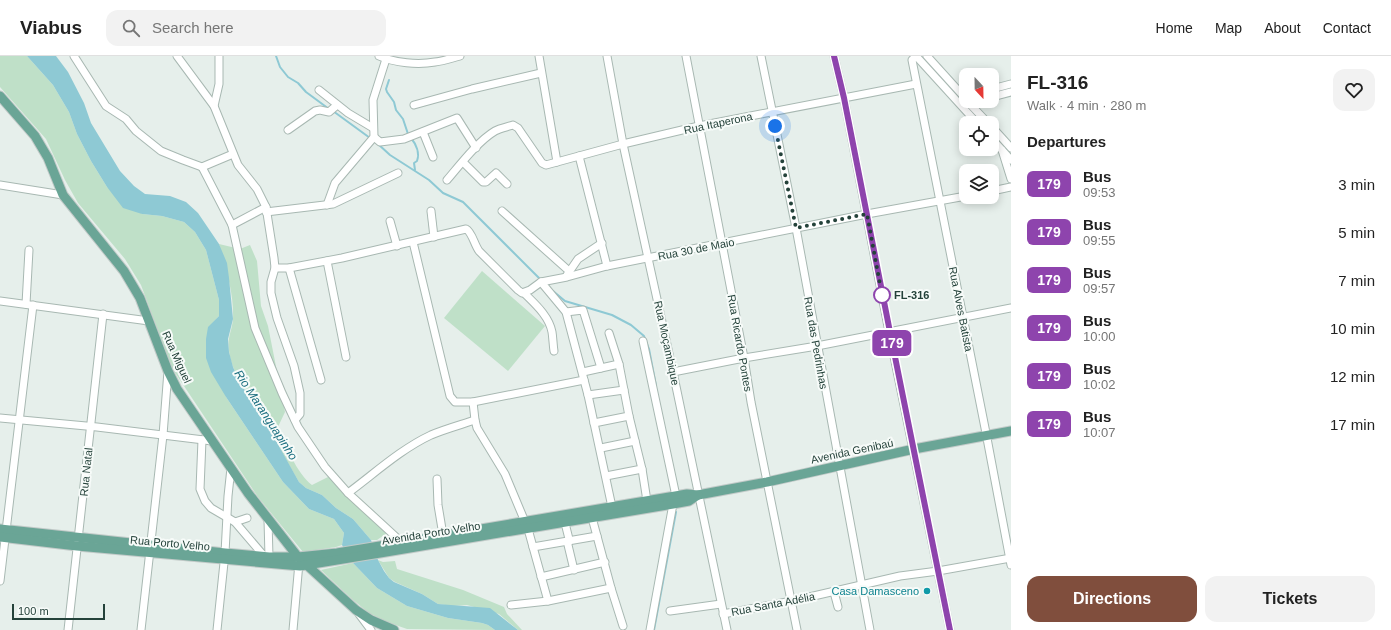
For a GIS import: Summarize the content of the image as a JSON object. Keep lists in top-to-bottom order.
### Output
{
  "streets": {
    "main road": [
      "Rua Miguel",
      "Avenida Genibaú",
      "Avenida Porto Velho",
      "Rua Porto Velho"
    ],
    "street": [
      "Rua Itaperona",
      "Rua 30 de Maio",
      "Rua Alves Batista",
      "Rua Moçambique",
      "Rua Ricardo Pontes",
      "Rua das Pedrinhas",
      "Rua Natal",
      "Rua Santa Adélia"
    ]
  },
  "crossings": [
    ["Rua Itaperona", "Rua Alves Batista"],
    ["Rua Itaperona", "Rua Moçambique"],
    ["Rua Itaperona", "Rua Ricardo Pontes"],
    ["Rua Itaperona", "Rua das Pedrinhas"],
    ["Rua 30 de Maio", "Rua Alves Batista"],
    ["Rua 30 de Maio", "Rua Moçambique"],
    ["Rua 30 de Maio", "Rua Ricardo Pontes"],
    ["Rua 30 de Maio", "Rua das Pedrinhas"],
    ["Rua Alves Batista", "Avenida Genibaú"],
    ["Rua Alves Batista", "Rua Santa Adélia"],
    ["Rua Moçambique", "Avenida Genibaú"],
    ["Rua Moçambique", "Rua Santa Adélia"],
    ["Rua Ricardo Pontes", "Avenida Genibaú"],
    ["Rua Ricardo Pontes", "Rua Santa Adélia"],
    ["Rua das Pedrinhas", "Avenida Genibaú"],
    ["Rua das Pedrinhas", "Rua Santa Adélia"],
    ["Rua Miguel", "Rua Porto Velho"],
    ["Avenida Genibaú", "Avenida Porto Velho"],
    ["Rua Natal", "Rua Porto Velho"],
    ["Avenida Porto Velho", "Rua Porto Velho"]
  ],
  "water": ["Rio Maranguapinho"],
  "places": ["FL-316", "Casa Damasceno"],
  "lines": ["bus line 179"],
  "scale_bar": "100 m",
  "north": "bottom",
  "page": {
    "header": "Viabus",
    "search": "Search here",
    "nav": [
      "Home",
      "Map",
      "About",
      "Contact"
    ],
    "on_map": "179",
    "heading": [
      ["FL-316", "Walk · 4 min · 280 m"],
      "Departures"
    ],
    "list": [
      {
        "mark": "179",
        "name": "Bus",
        "note": "09:53",
        "value": "3 min"
      },
      {
        "mark": "179",
        "name": "Bus",
        "note": "09:55",
        "value": "5 min"
      },
      {
        "mark": "179",
        "name": "Bus",
        "note": "09:57",
        "value": "7 min"
      },
      {
        "mark": "179",
        "name": "Bus",
        "note": "10:00",
        "value": "10 min"
      },
      {
        "mark": "179",
        "name": "Bus",
        "note": "10:02",
        "value": "12 min"
      },
      {
        "mark": "179",
        "name": "Bus",
        "note": "10:07",
        "value": "17 min"
      }
    ],
    "buttons": ["Directions", "Tickets"],
    "scale": "100 m"
  }
}
